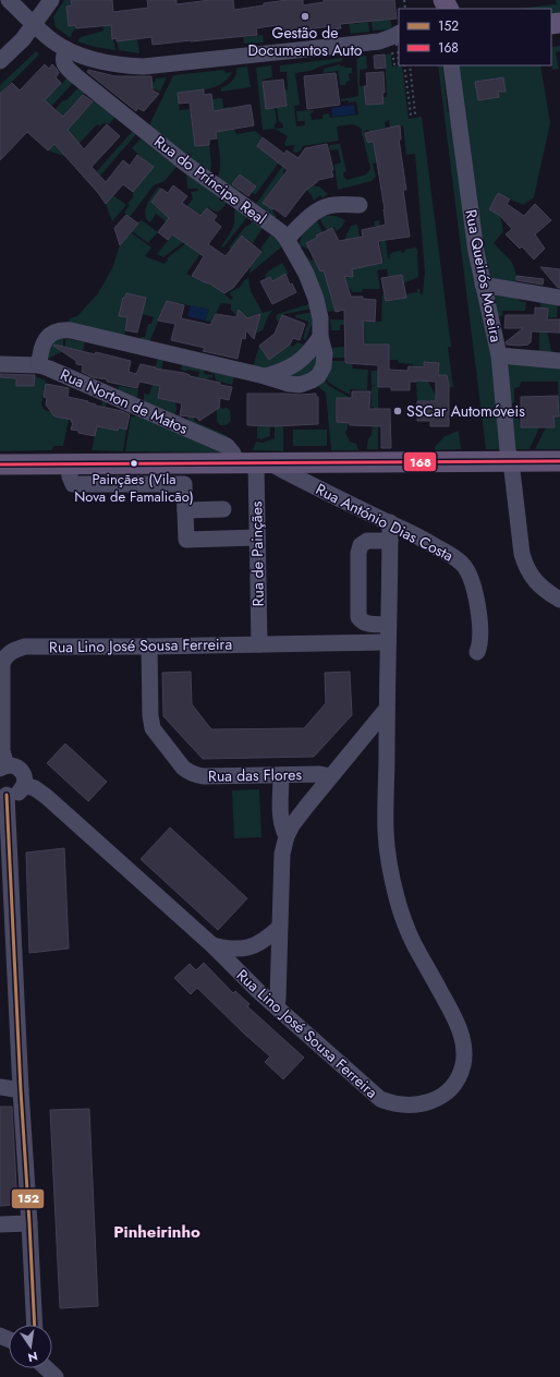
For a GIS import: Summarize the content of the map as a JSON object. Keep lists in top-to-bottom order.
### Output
{
  "streets": {
    "street": [
      "Rua do Príncipe Real",
      "Rua Queirós Moreira",
      "Rua Norton de Matos",
      "Rua António Dias Costa",
      "Rua de Painçães",
      "Rua Lino José Sousa Ferreira",
      "Rua das Flores"
    ]
  },
  "crossings": [
    ["Rua do Príncipe Real", "Rua Norton de Matos"],
    ["Rua António Dias Costa", "Rua de Painçães"],
    ["Rua António Dias Costa", "Rua Lino José Sousa Ferreira"],
    ["Rua de Painçães", "Rua Lino José Sousa Ferreira"],
    ["Rua Lino José Sousa Ferreira", "Rua das Flores"]
  ],
  "districts": ["Pinheirinho"],
  "places": ["Gestão de Documentos Auto", "SSCar Automóveis", "Painçães (Vila Nova de Famalicão)"],
  "lines": ["transit line 168", "transit line 152"],
  "legend": ["152", "168"],
  "north": "bottom"
}
